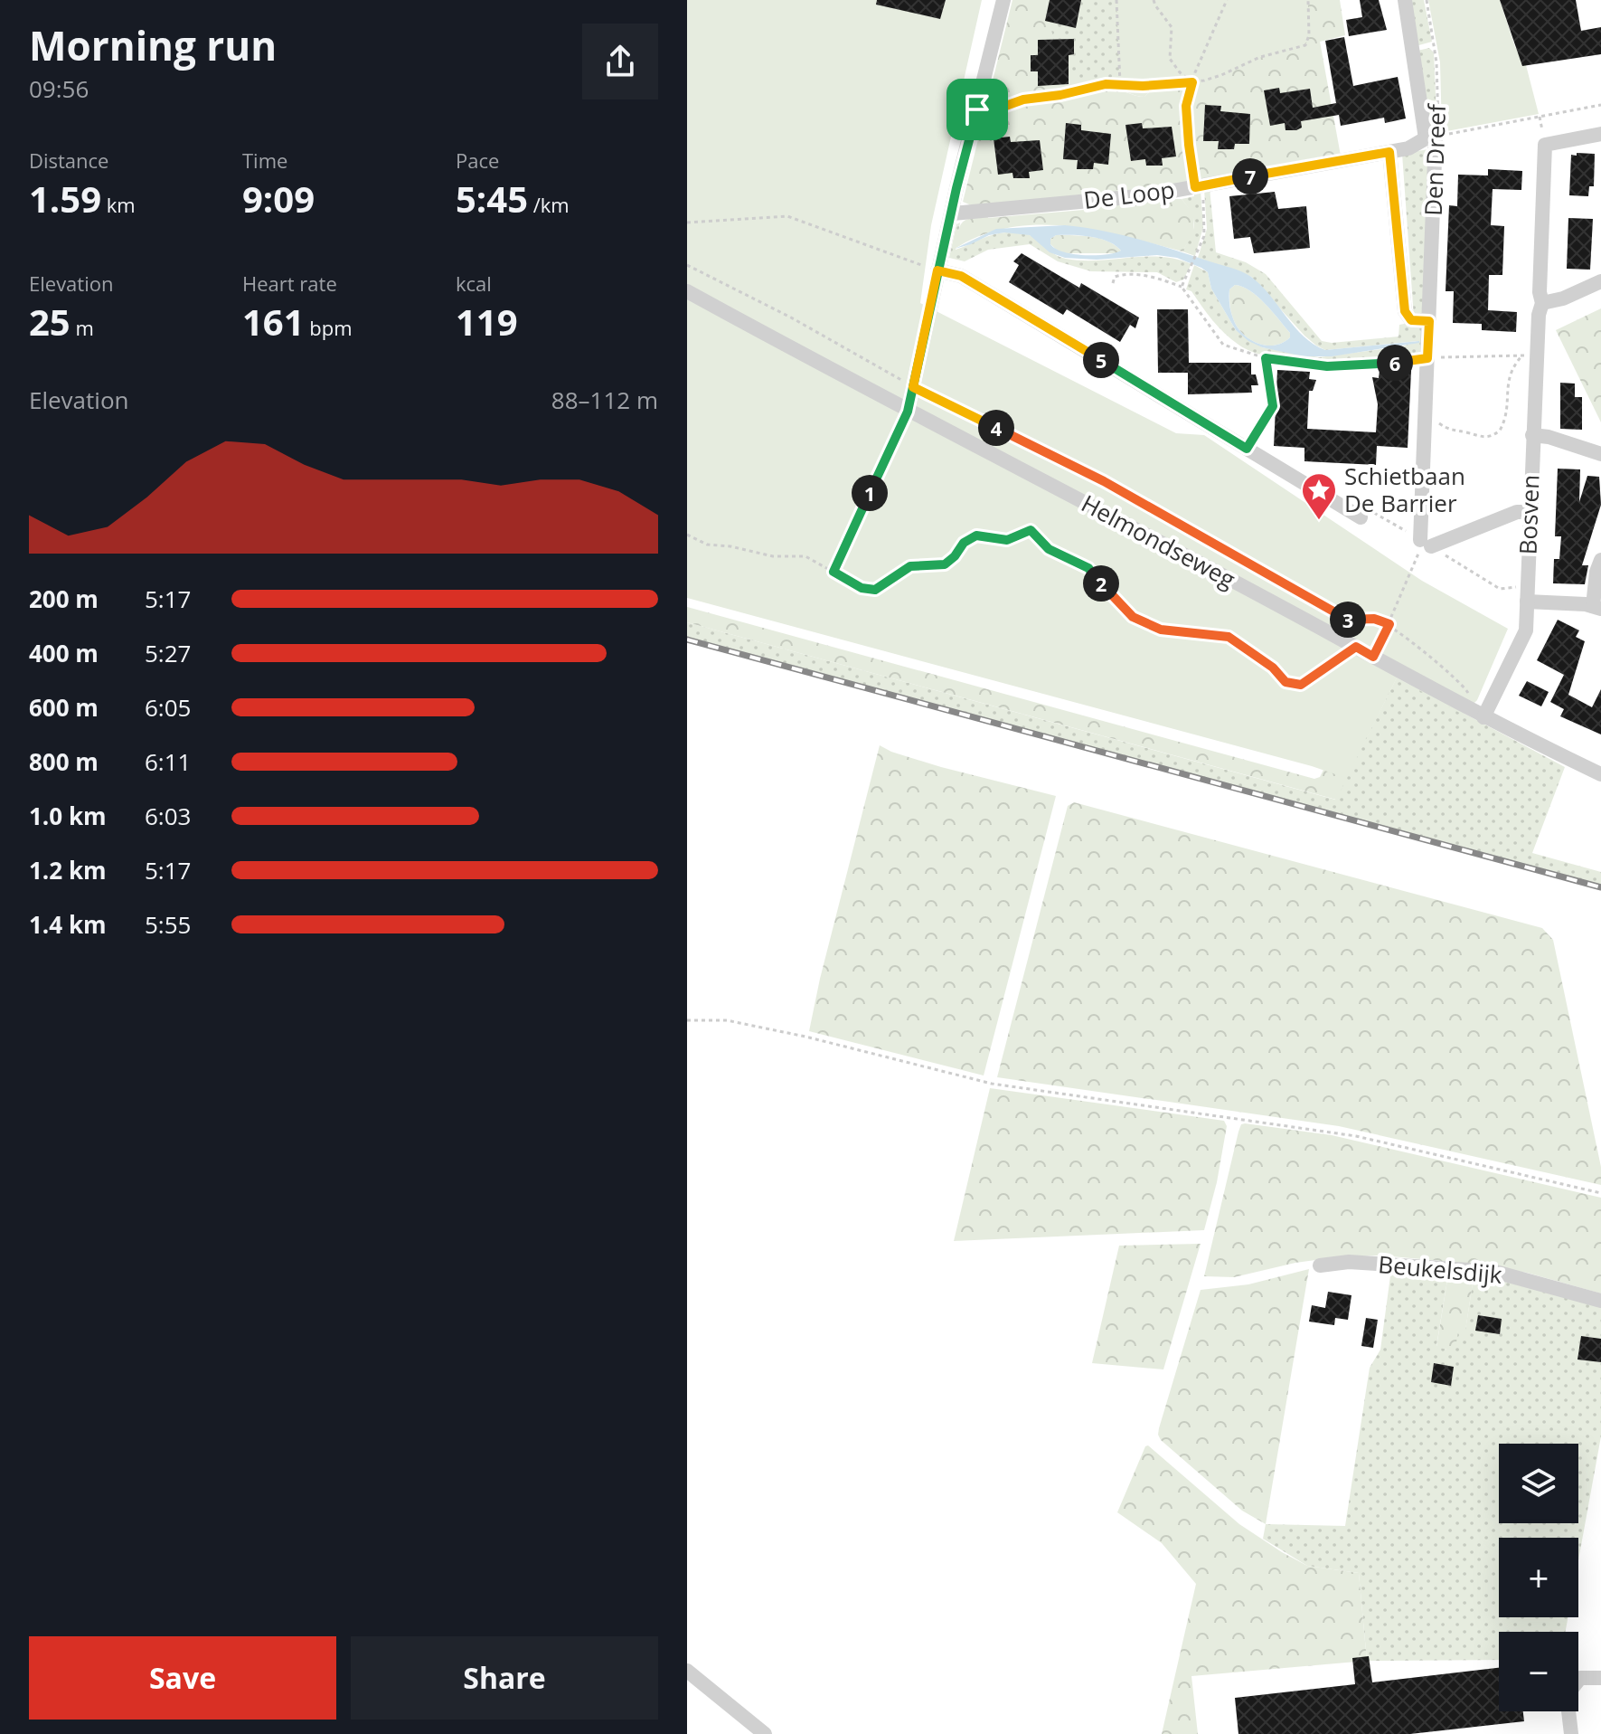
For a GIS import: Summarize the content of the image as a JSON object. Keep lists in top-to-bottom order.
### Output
{
  "streets": {
    "street": [
      "Den Dreef",
      "De Loop",
      "Bosven",
      "Helmondseweg",
      "Beukelsdijk"
    ]
  },
  "crossings": [
    ["Den Dreef", "De Loop"],
    ["Bosven", "Helmondseweg"]
  ],
  "places": {
    "place": ["Schietbaan De Barrier"]
  },
  "page": {
    "heading": ["Morning run", "09:56"],
    "stats": [
      ["Distance", "1.59 km"],
      ["Time", "9:09"],
      ["Pace", "5:45 /km"],
      ["Elevation", "25 m"],
      ["Heart rate", "161 bpm"],
      ["kcal", "119"]
    ],
    "pins": [
      "7",
      "5",
      "6",
      "4",
      "1",
      "2",
      "3"
    ],
    "chart": ["Elevation", "88–112 m"],
    "list": [
      {
        "name": "200 m",
        "note": "5:17"
      },
      {
        "name": "400 m",
        "note": "5:27"
      },
      {
        "name": "600 m",
        "note": "6:05"
      },
      {
        "name": "800 m",
        "note": "6:11"
      },
      {
        "name": "1.0 km",
        "note": "6:03"
      },
      {
        "name": "1.2 km",
        "note": "5:17"
      },
      {
        "name": "1.4 km",
        "note": "5:55"
      }
    ],
    "map_buttons": ["+", "−"],
    "buttons": ["Save", "Share"]
  }
}
